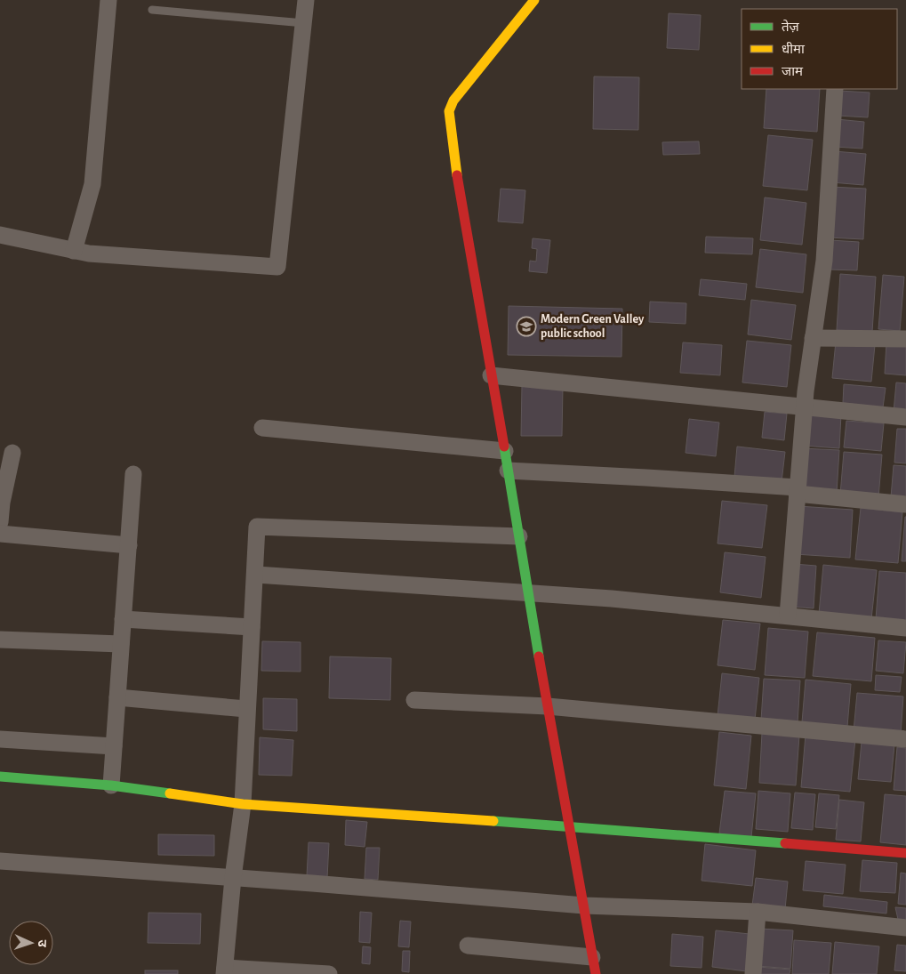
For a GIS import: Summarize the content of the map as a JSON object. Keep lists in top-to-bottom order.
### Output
{
  "places": {
    "school or university": ["Modern Green Valley public school"]
  },
  "legend": ["तेज़", "धीमा", "जाम"],
  "north": "right"
}
